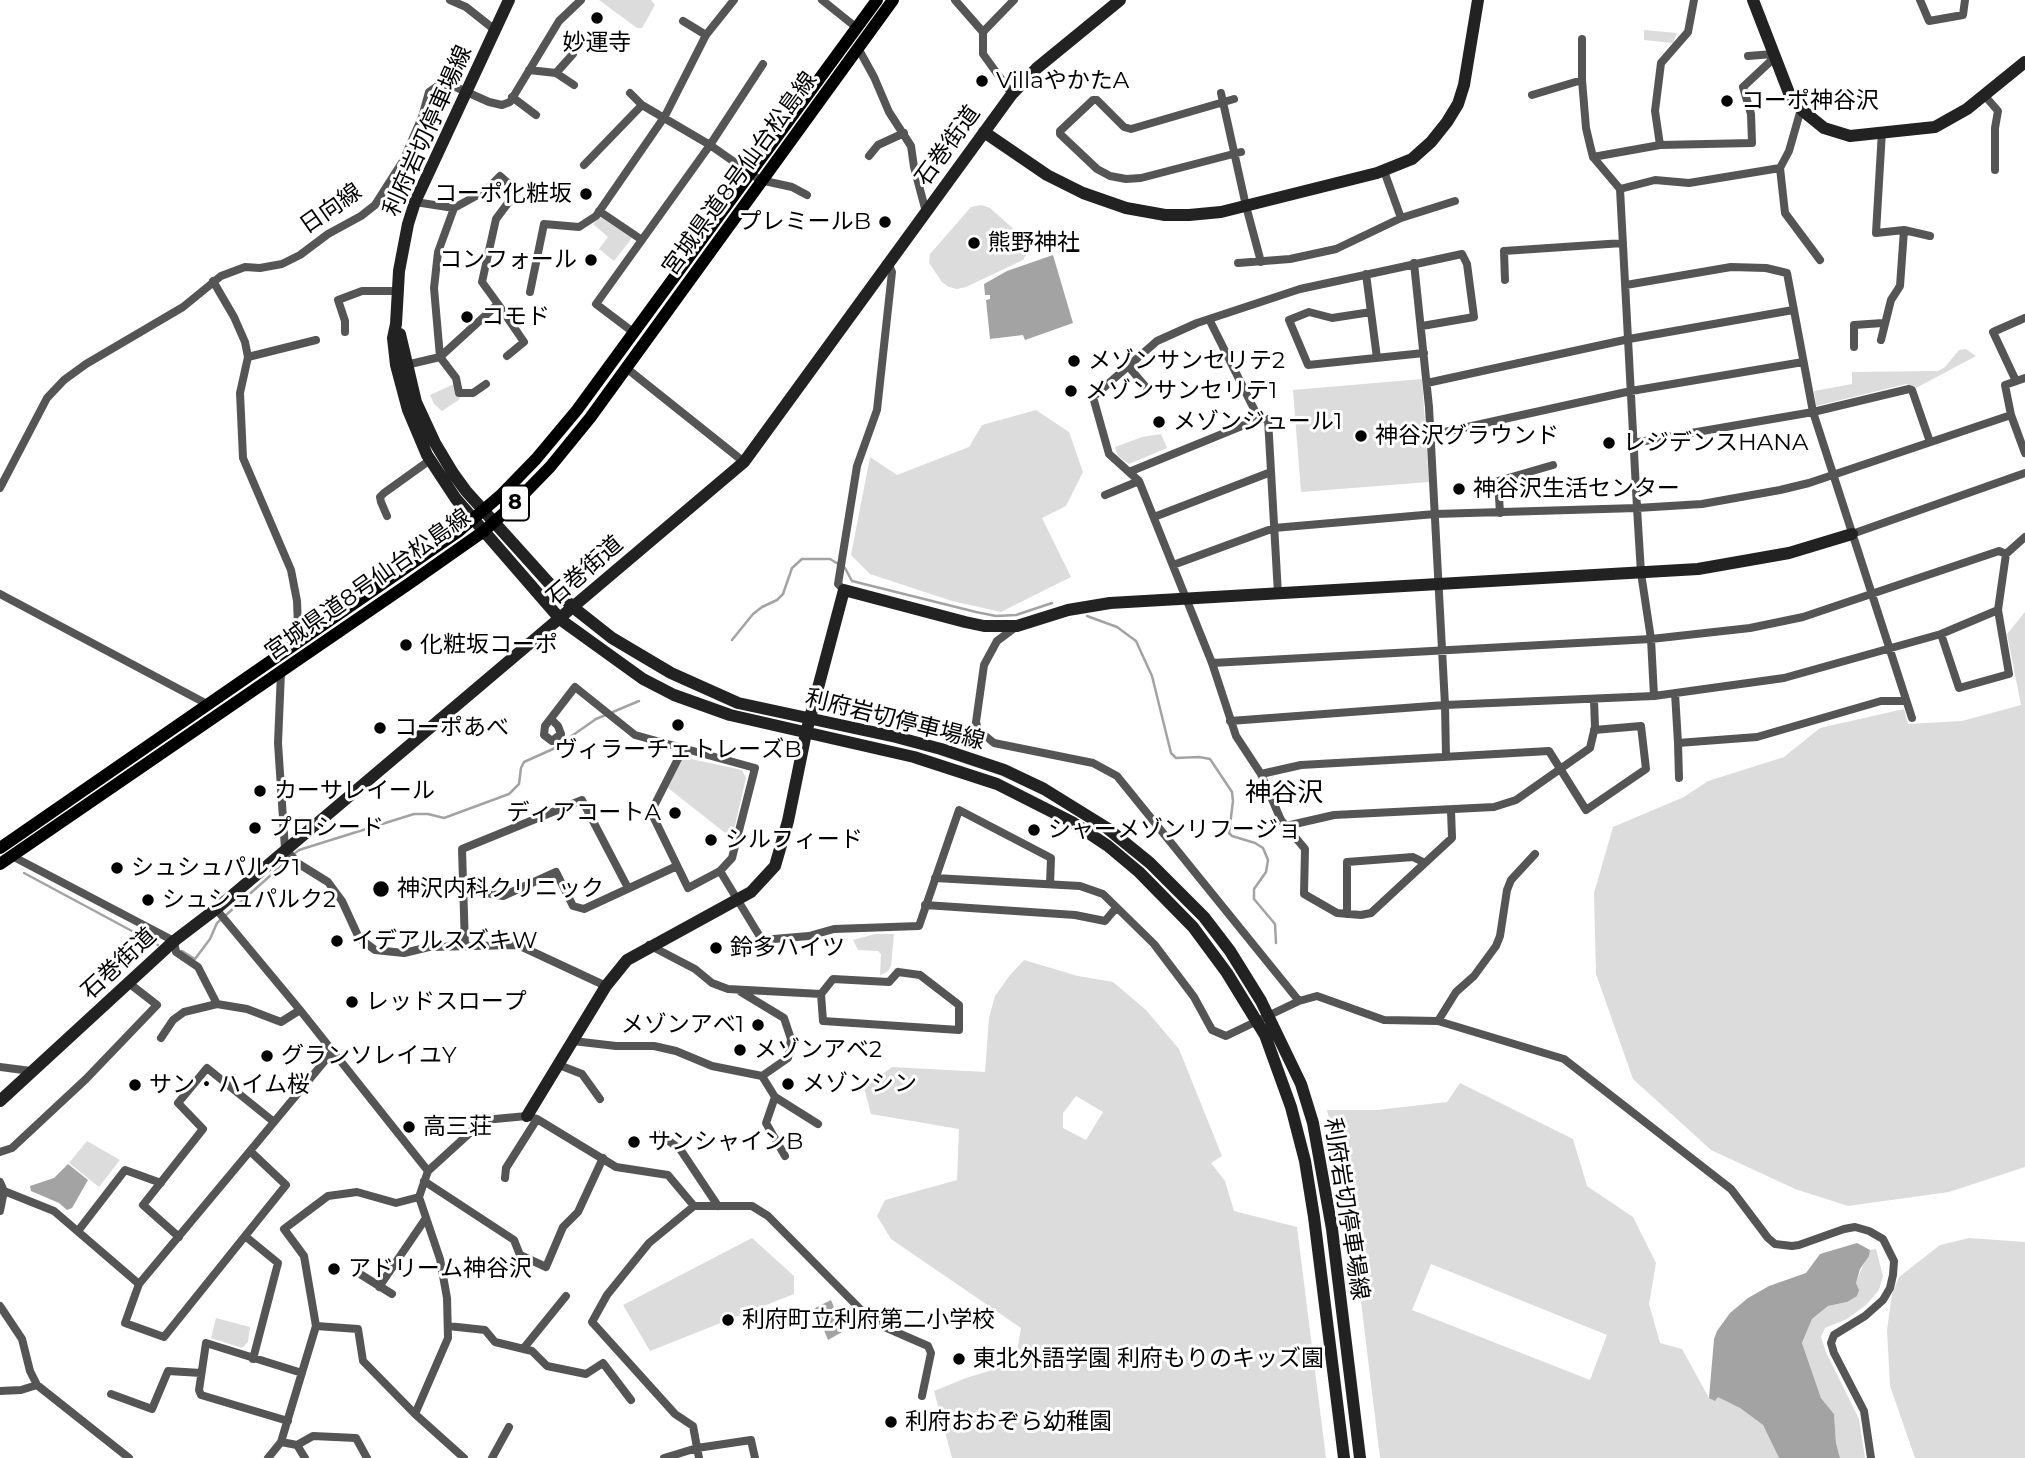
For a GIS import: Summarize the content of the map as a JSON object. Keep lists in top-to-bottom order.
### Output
{
  "streets": {
    "main road": ["宮城県道8号仙台松島線", "8"],
    "street": ["利府岩切停車場線", "石巻街道", "日向線"]
  },
  "crossings": [
    ["利府岩切停車場線", "石巻街道"],
    ["利府岩切停車場線", "宮城県道8号仙台松島線"],
    ["利府岩切停車場線", "日向線"]
  ],
  "districts": ["神谷沢"],
  "places": [
    "妙運寺",
    "VillaやかたA",
    "コーポ神谷沢",
    "コーポ化粧坂",
    "プレミールB",
    "熊野神社",
    "コンフォール",
    "コモド",
    "メゾンサンセリテ2",
    "メゾンサンセリテ1",
    "メゾンジュール1",
    "神谷沢グラウンド",
    "レジデンスHANA",
    "神谷沢生活センター",
    "化粧坂コーポ",
    "ヴィラーチェトレーズB",
    "コーポあべ",
    "カーサレイール",
    "ディアコートA",
    "プロシード",
    "シャーメゾンリフージョ",
    "シルフィード",
    "シュシュパルク1",
    "神沢内科クリニック",
    "シュシュパルク2",
    "イデアルスズキW",
    "鈴多ハイツ",
    "レッドスロープ",
    "メゾンアベ1",
    "メゾンアベ2",
    "グランソレイユY",
    "メゾンシン",
    "サン・ハイム桜",
    "高三荘",
    "サンシャインB",
    "アドリーム神谷沢",
    "利府町立利府第二小学校",
    "東北外語学園 利府もりのキッズ園",
    "利府おおぞら幼稚園"
  ]
}
